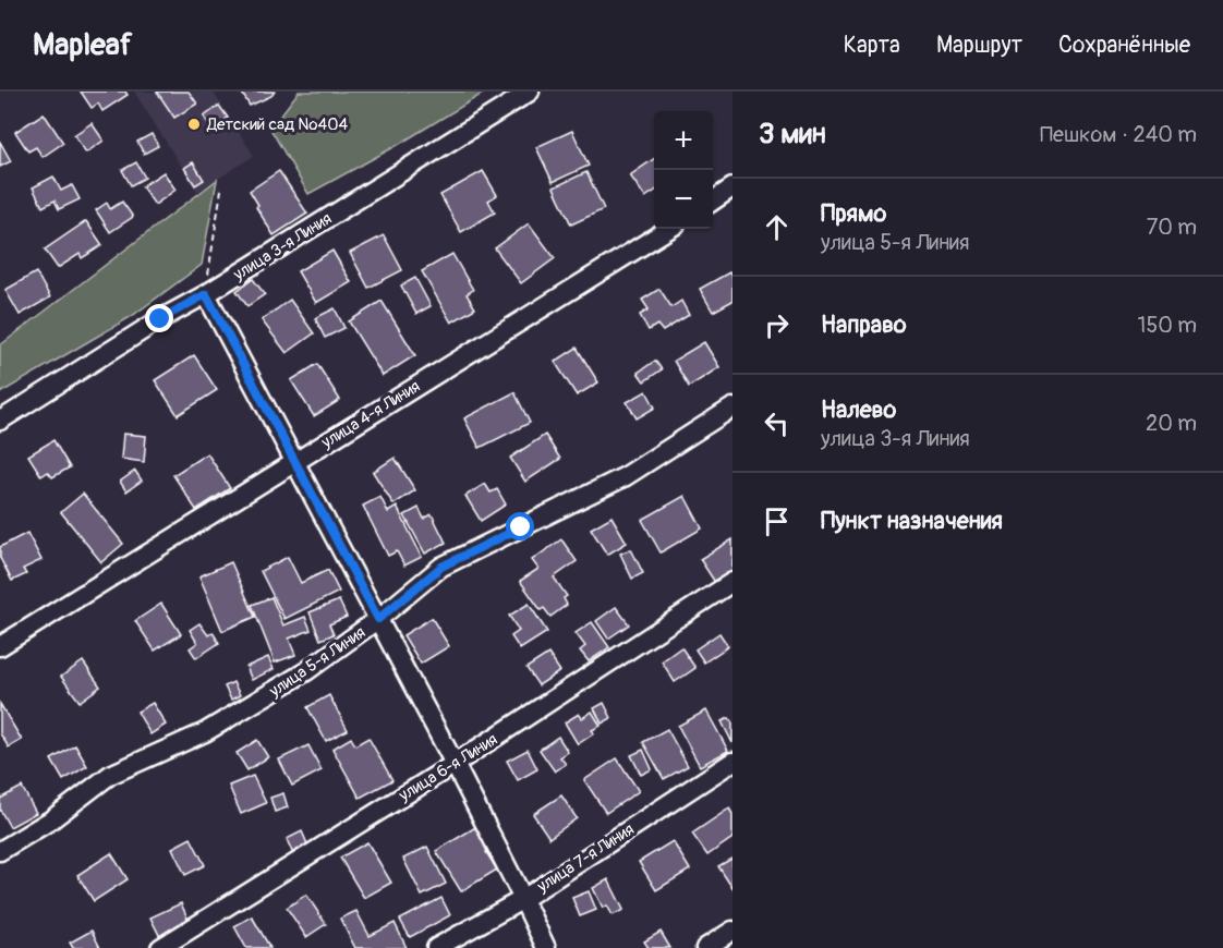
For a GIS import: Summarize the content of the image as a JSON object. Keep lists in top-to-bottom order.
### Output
{
  "streets": {
    "street": [
      "улица 3-я Линия",
      "улица 4-я Линия",
      "улица 5-я Линия",
      "улица 6-я Линия",
      "улица 7-я Линия"
    ]
  },
  "places": ["Детский сад №404"],
  "page": {
    "header": "Mapleaf",
    "nav": ["Карта", "Маршрут", "Сохранённые"],
    "heading": ["3 мин", "Пешком · 240 m"],
    "map_buttons": ["+", "−"],
    "list": [
      ["Прямо", "улица 5-я Линия", "70 m"],
      ["Направо", "150 m"],
      ["Налево", "улица 3-я Линия", "20 m"],
      "Пункт назначения"
    ]
  }
}
